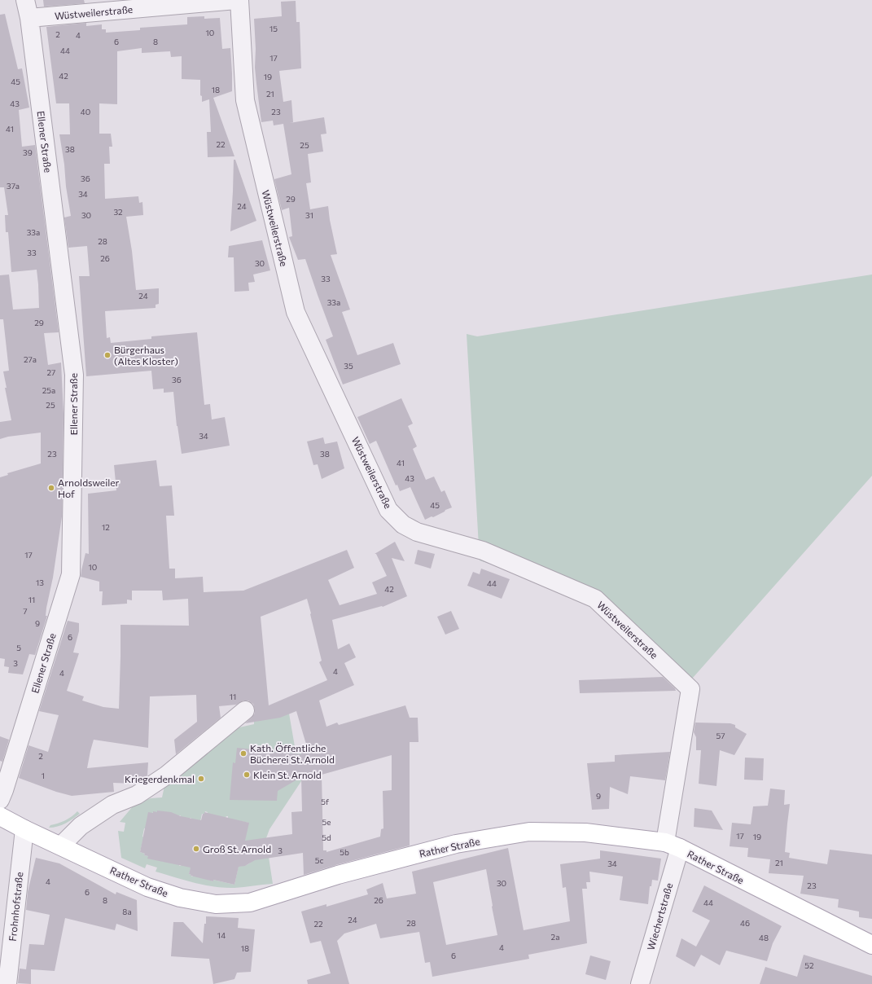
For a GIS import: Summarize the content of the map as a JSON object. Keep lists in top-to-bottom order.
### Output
{
  "streets": {
    "main road": ["Rather Straße"],
    "street": [
      "Wüstweilerstraße",
      "Ellener Straße",
      "Frohnhofstraße",
      "Wiechertstraße"
    ]
  },
  "crossings": [
    ["Wüstweilerstraße", "Ellener Straße"],
    ["Wüstweilerstraße", "Rather Straße"],
    ["Wüstweilerstraße", "Wiechertstraße"],
    ["Rather Straße", "Frohnhofstraße"],
    ["Rather Straße", "Wiechertstraße"]
  ],
  "places": [
    "Bürgerhaus (Altes Kloster)",
    "Arnoldsweiler Hof",
    "Kath. Öffentliche Bücherei St. Arnold",
    "Klein St. Arnold",
    "Kriegerdenkmal",
    "Groß St. Arnold"
  ],
  "house_numbers": [
    "15",
    "10",
    "2",
    "4",
    "6",
    "8",
    "44",
    "17",
    "42",
    "19",
    "45",
    "18",
    "21",
    "43",
    "40",
    "23",
    "41",
    "22",
    "25",
    "38",
    "39",
    "36",
    "37a",
    "34",
    "29",
    "24",
    "32",
    "30",
    "31",
    "33a",
    "28",
    "33",
    "26",
    "30",
    "33",
    "24",
    "33a",
    "29",
    "27a",
    "35",
    "27",
    "36",
    "25a",
    "25",
    "34",
    "23",
    "38",
    "41",
    "43",
    "45",
    "12",
    "17",
    "10",
    "13",
    "44",
    "42",
    "11",
    "7",
    "9",
    "6",
    "5",
    "3",
    "4",
    "4",
    "11",
    "57",
    "2",
    "1",
    "9",
    "5f",
    "5e",
    "17",
    "19",
    "5d",
    "3",
    "5b",
    "5c",
    "21",
    "34",
    "4",
    "30",
    "23",
    "6",
    "8",
    "26",
    "44",
    "8a",
    "24",
    "28",
    "46",
    "22",
    "14",
    "2a",
    "48",
    "4",
    "18",
    "6",
    "52"
  ]
}
